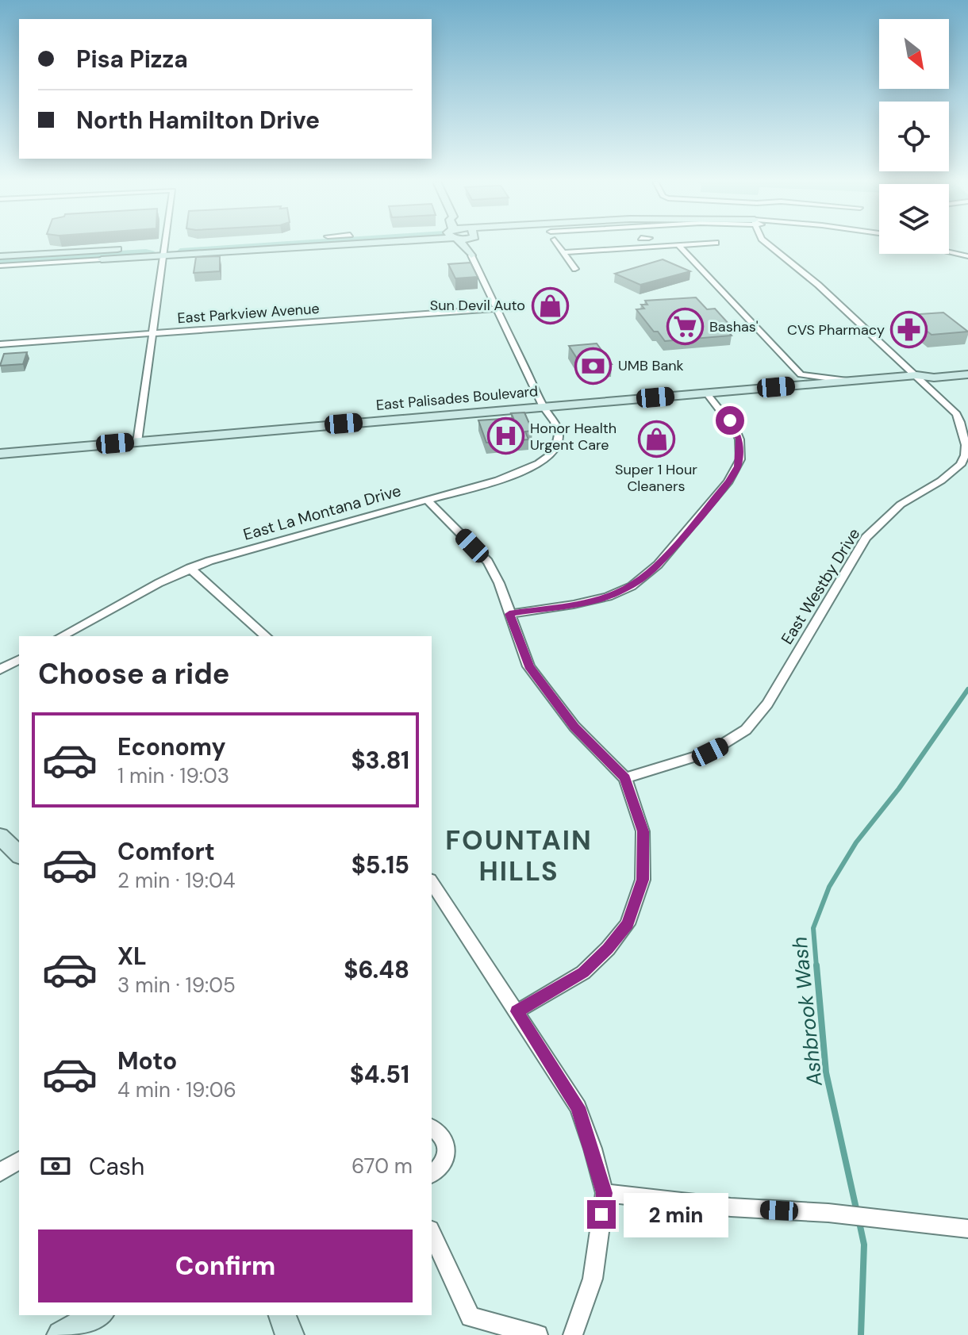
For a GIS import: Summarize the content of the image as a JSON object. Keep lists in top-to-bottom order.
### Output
{
  "streets": {
    "street": [
      "East Parkview Avenue",
      "East Palisades Boulevard",
      "East La Montana Drive",
      "East Westby Drive"
    ]
  },
  "crossings": [
    ["East Palisades Boulevard", "East La Montana Drive"],
    ["East Palisades Boulevard", "East Westby Drive"]
  ],
  "districts": ["FOUNTAIN HILLS"],
  "water": ["Ashbrook Wash"],
  "places": {
    "shop": ["Sun Devil Auto", "Super 1 Hour Cleaners"],
    "supermarket": ["Bashas'"],
    "pharmacy": ["CVS Pharmacy"],
    "bank": ["UMB Bank"],
    "hospital": ["Honor Health Urgent Care"]
  },
  "north": "bottom right",
  "page": {
    "banner": ["Pisa Pizza", "North Hamilton Drive"],
    "heading": "Choose a ride",
    "list": [
      {
        "name": "Economy",
        "note": "1 min · 19:03",
        "value": "$3.81"
      },
      {
        "name": "Comfort",
        "note": "2 min · 19:04",
        "value": "$5.15"
      },
      {
        "name": "XL",
        "note": "3 min · 19:05",
        "value": "$6.48"
      },
      {
        "name": "Moto",
        "note": "4 min · 19:06",
        "value": "$4.51"
      }
    ],
    "pay": ["Cash", "670 m"],
    "bubble": "2 min",
    "buttons": "Confirm"
  }
}
